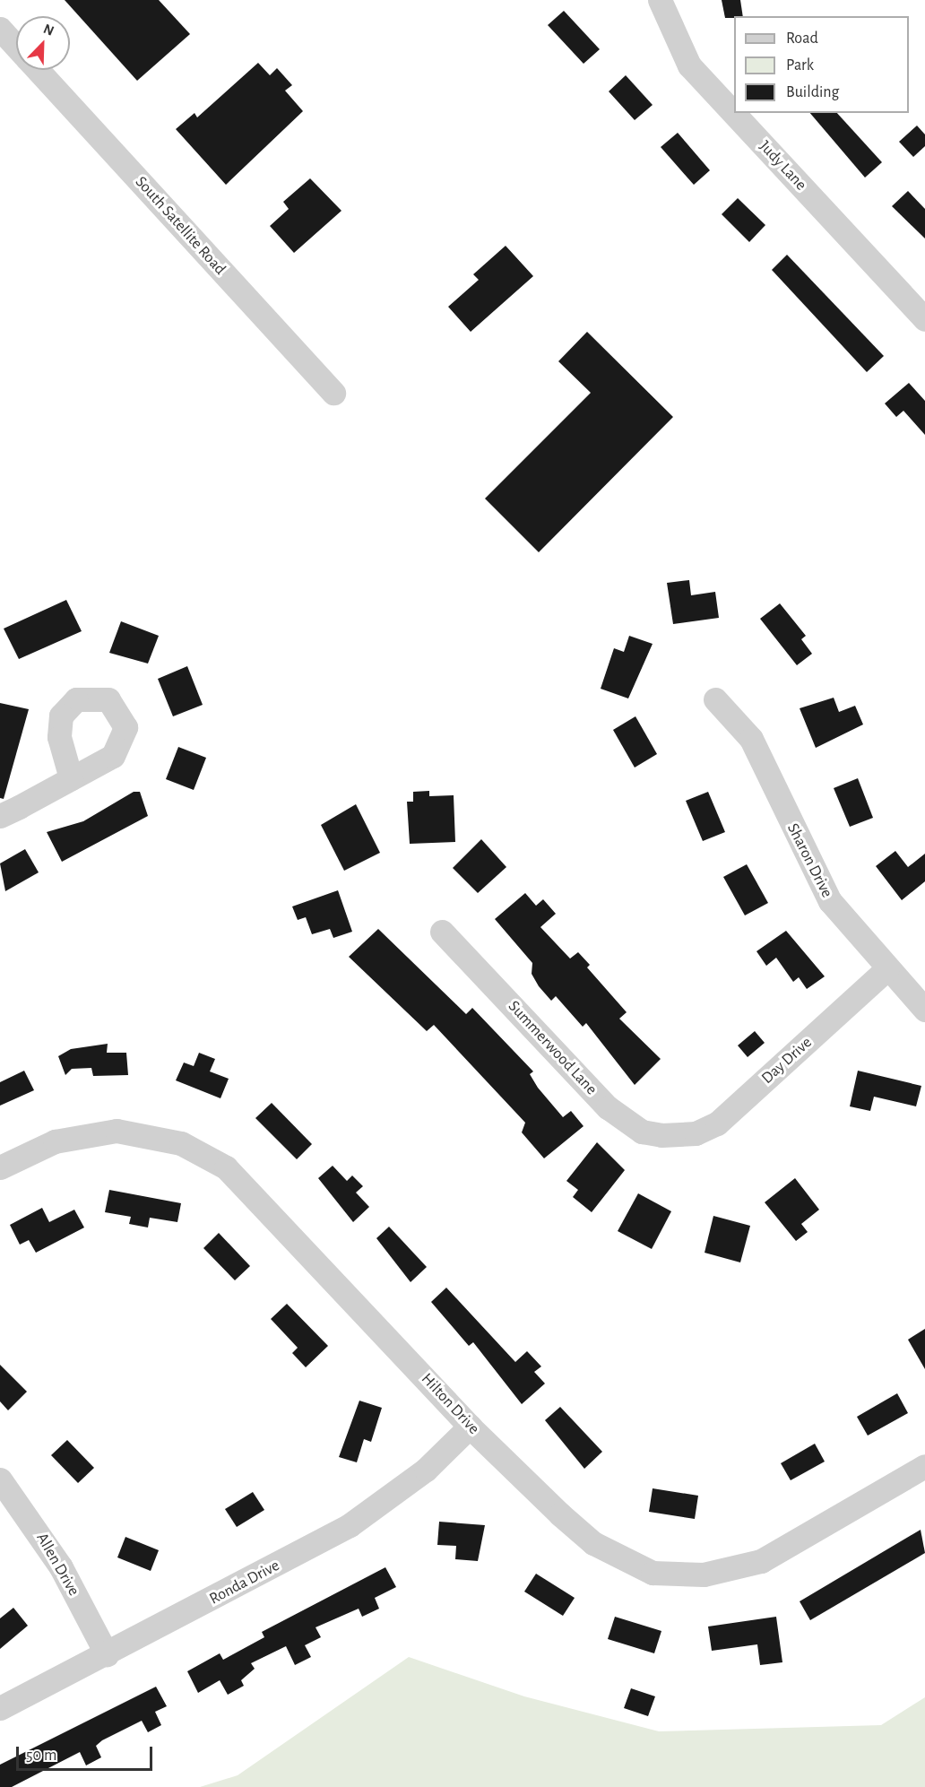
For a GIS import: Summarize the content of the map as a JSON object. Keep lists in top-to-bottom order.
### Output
{
  "streets": {
    "street": [
      "Judy Lane",
      "South Satellite Road",
      "Sharon Drive",
      "Summerwood Lane",
      "Day Drive",
      "Hilton Drive",
      "Allen Drive",
      "Ronda Drive"
    ]
  },
  "crossings": [
    ["Sharon Drive", "Day Drive"],
    ["Summerwood Lane", "Day Drive"],
    ["Hilton Drive", "Ronda Drive"],
    ["Allen Drive", "Ronda Drive"]
  ],
  "legend": ["Road", "Park", "Building"],
  "scale_bar": "50 m",
  "north": "top right"
}
